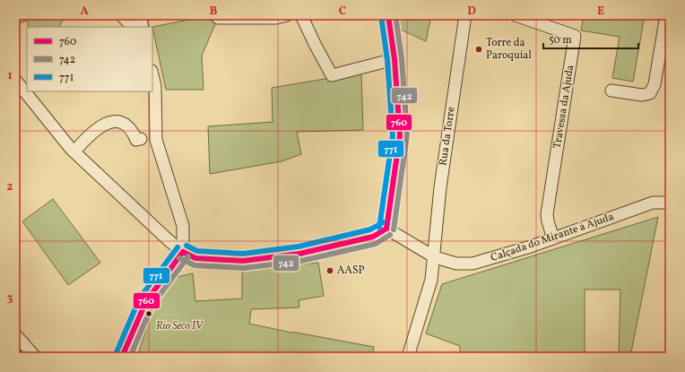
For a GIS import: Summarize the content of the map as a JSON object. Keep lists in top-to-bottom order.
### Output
{
  "streets": {
    "street": ["Travessa da Ajuda", "Rua da Torre", "Calçada do Mirante à Ajuda"]
  },
  "crossings": [
    ["Travessa da Ajuda", "Calçada do Mirante à Ajuda"],
    ["Rua da Torre", "Calçada do Mirante à Ajuda"]
  ],
  "parks": ["Rio Seco IV"],
  "places": ["Torre da Paroquial", "AASP"],
  "lines": ["transit line 760", "transit line 742", "transit line 771"],
  "legend": ["760", "742", "771"],
  "scale_bar": "50 m",
  "grid": {
    "columns": [
      "A",
      "B",
      "C",
      "D",
      "E"
    ],
    "rows": ["1", "2", "3"]
  }
}
